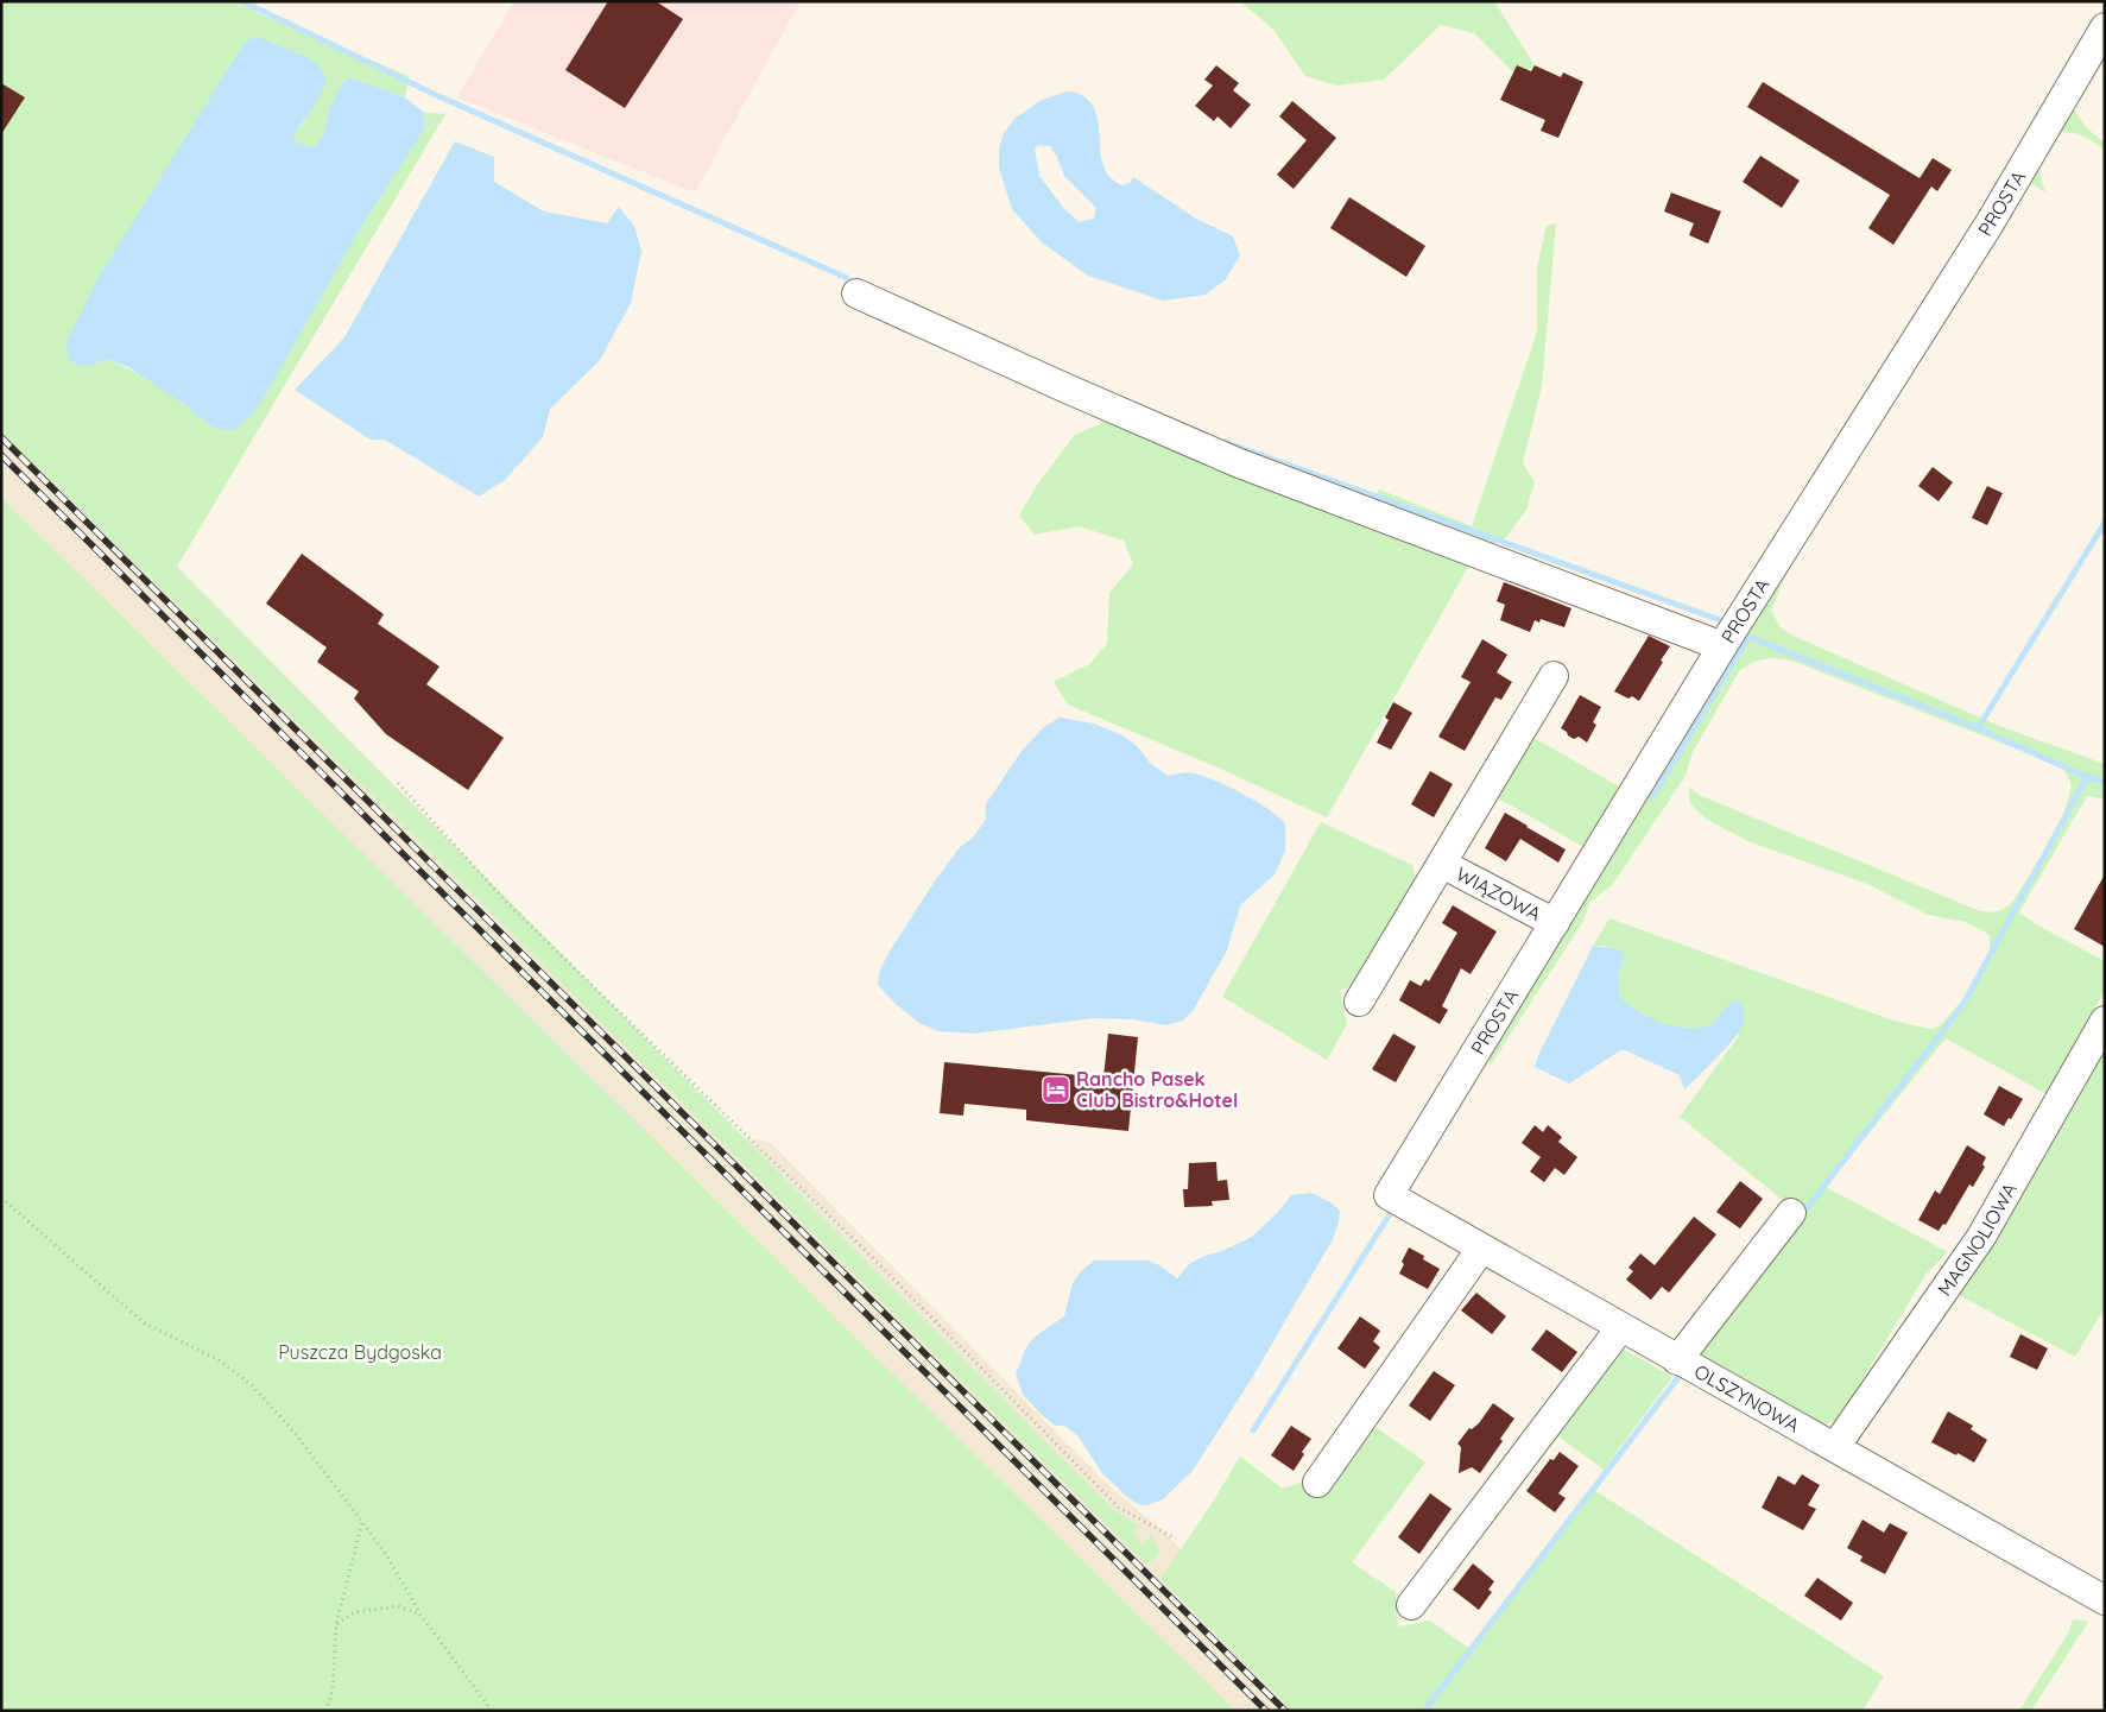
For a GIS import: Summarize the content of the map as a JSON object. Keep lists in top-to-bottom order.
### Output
{
  "streets": {
    "street": [
      "PROSTA",
      "WIĄZOWA",
      "MAGNOLIOWA",
      "OLSZYNOWA"
    ]
  },
  "crossings": [
    ["PROSTA", "WIĄZOWA"],
    ["PROSTA", "OLSZYNOWA"],
    ["MAGNOLIOWA", "OLSZYNOWA"]
  ],
  "parks": ["Puszcza Bydgoska"],
  "places": {
    "hotel": ["Rancho Pasek Club Bistro&Hotel"]
  }
}
